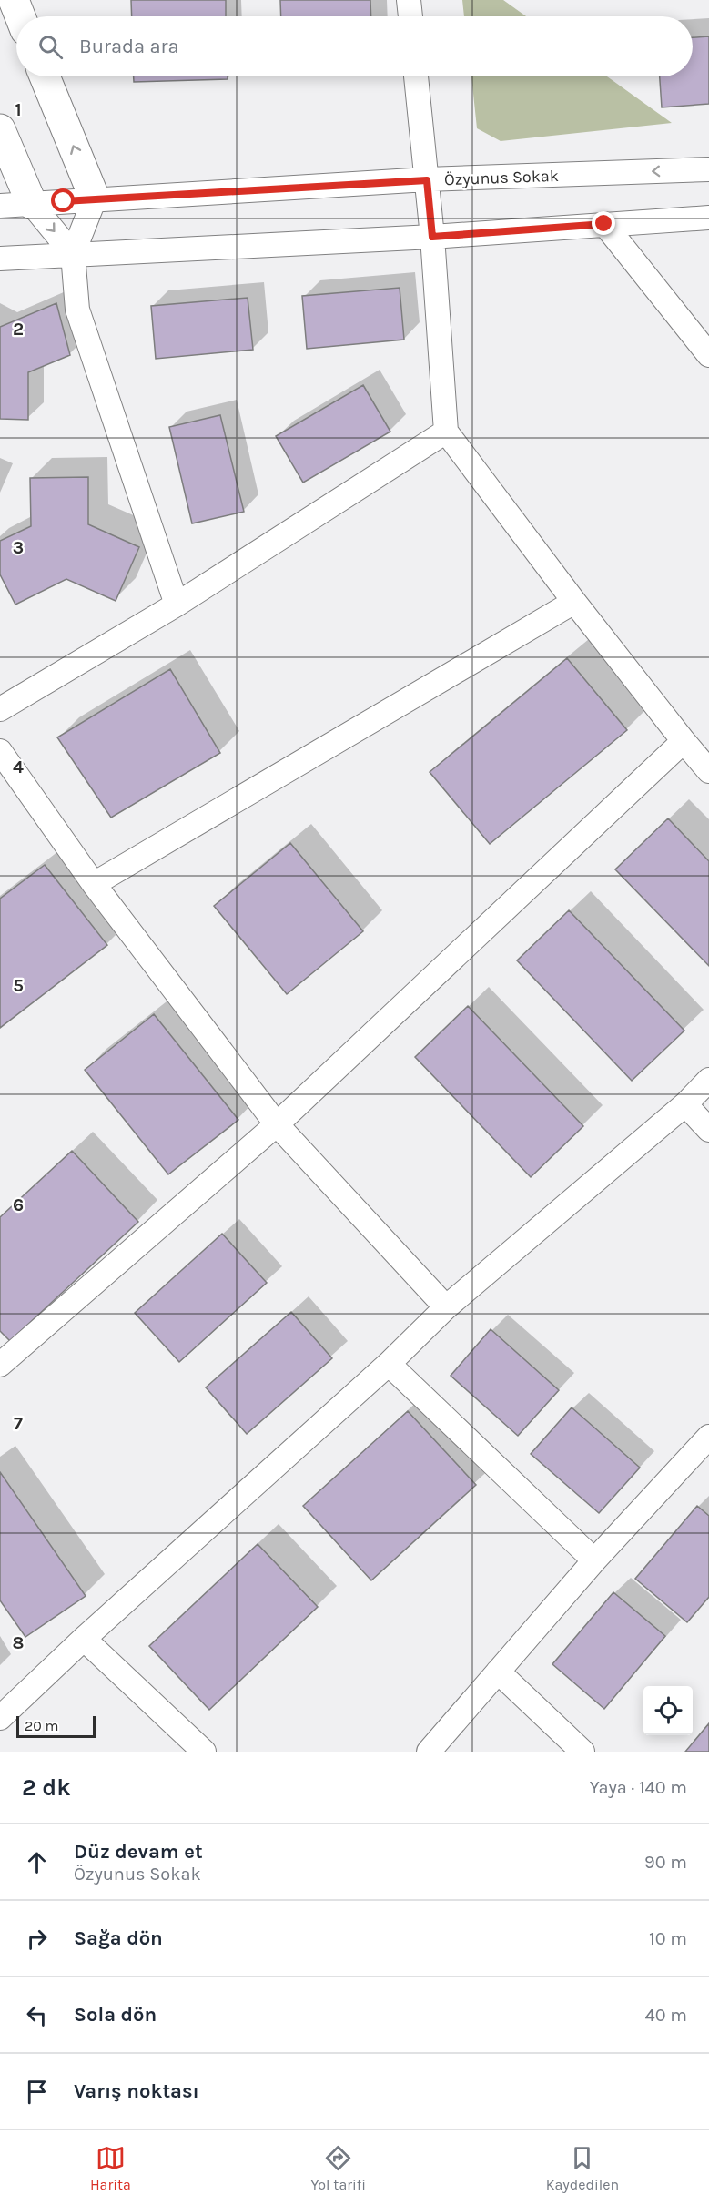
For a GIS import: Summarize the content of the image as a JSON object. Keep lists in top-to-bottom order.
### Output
{
  "streets": {
    "street": ["Özyunus Sokak"]
  },
  "scale_bar": "20 m",
  "page": {
    "search": "Burada ara",
    "scale": "20 m",
    "heading": ["2 dk", "Yaya · 140 m"],
    "list": [
      ["Düz devam et", "Özyunus Sokak", "90 m"],
      ["Sağa dön", "10 m"],
      ["Sola dön", "40 m"],
      "Varış noktası"
    ],
    "nav": ["Harita", "Yol tarifi", "Kaydedilen"]
  },
  "grid": {
    "rows": [
      "1",
      "2",
      "3",
      "4",
      "5",
      "6",
      "7",
      "8"
    ]
  }
}
